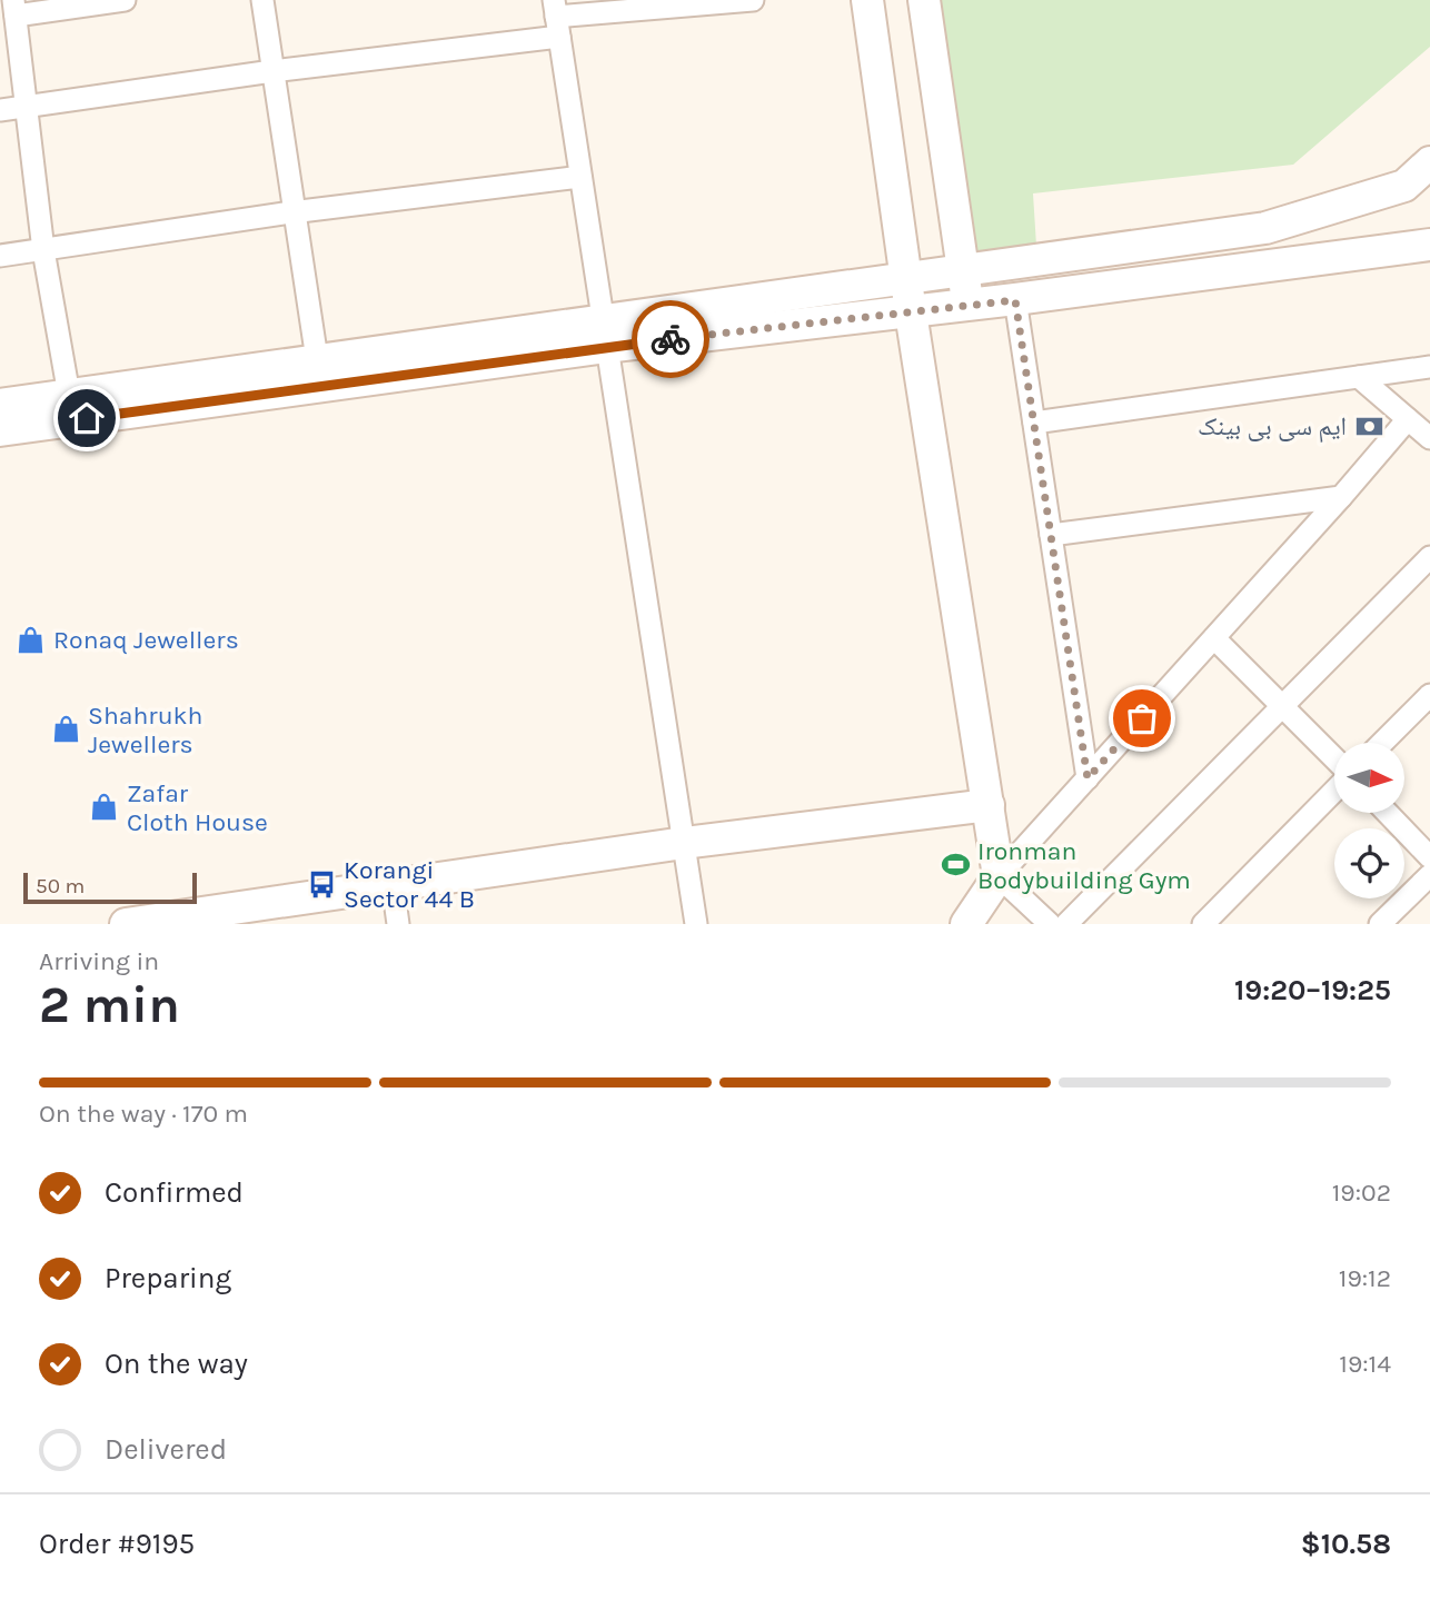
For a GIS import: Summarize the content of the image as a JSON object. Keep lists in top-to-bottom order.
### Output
{
  "places": {
    "bank": ["ایم سی بی بینک"],
    "shop": ["Ronaq Jewellers", "Shahrukh Jewellers", "Zafar Cloth House"],
    "sports": ["Ironman Bodybuilding Gym"],
    "bus stop": ["Korangi Sector 44 B"]
  },
  "scale_bar": "50 m",
  "north": "right",
  "page": {
    "scale": "50 m",
    "heading": ["2 min", "Arriving in", "19:20–19:25"],
    "panel": ["Order #9195", "$10.58"],
    "bar": "On the way · 170 m",
    "list": [
      ["Confirmed", "19:02"],
      ["Preparing", "19:12"],
      ["On the way", "19:14"],
      "Delivered"
    ]
  }
}
